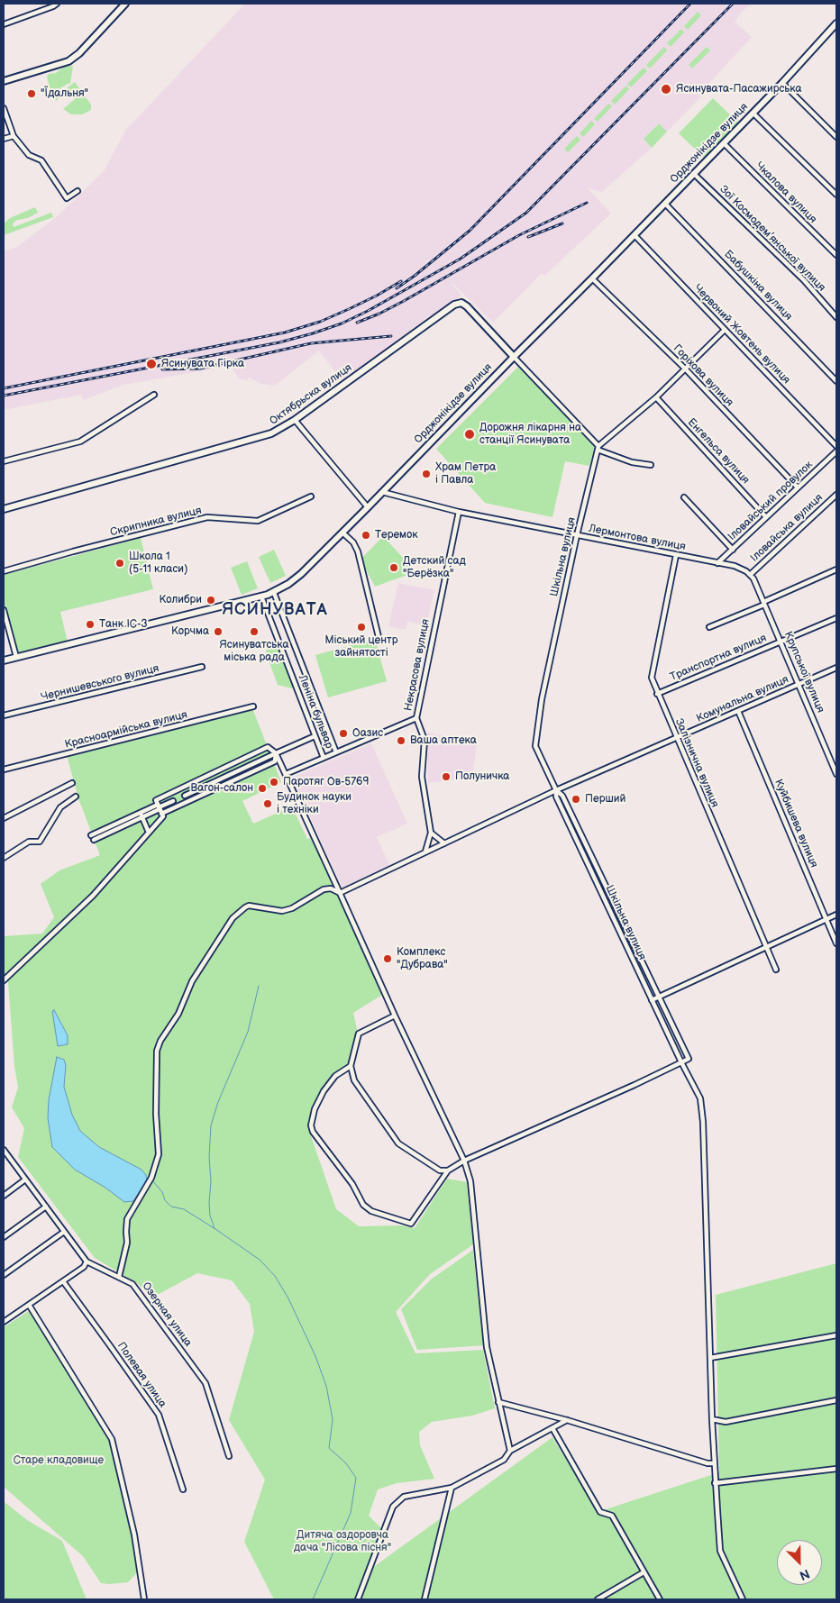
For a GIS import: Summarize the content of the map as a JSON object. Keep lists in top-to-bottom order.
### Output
{
  "streets": {
    "main road": ["Орджонікідзе вулиця", "Октябрьска вулиця"],
    "street": [
      "Чкалова вулиця",
      "Зої Космодем’янської вулиця",
      "Бабушкіна вулиця",
      "Червоний Жовтень вулиця",
      "Горіхова вулиця",
      "Енгельса вулиця",
      "Іловайський провулок",
      "Скрипника вулиця",
      "Іловайська вулиця",
      "Лермонтова вулиця",
      "Шкільна вулиця",
      "Транспортна вулиця",
      "Некрасова вулиця",
      "Крупської вулиця",
      "Чернишевського вулиця",
      "Комунальна вулиця",
      "Леніна бульвар",
      "Красноармійська вулиця",
      "Залізнична вулиця",
      "Куйбишева вулиця",
      "Озерная улица",
      "Полевая улица"
    ]
  },
  "crossings": [
    ["Орджонікідзе вулиця", "Чкалова вулиця"],
    ["Орджонікідзе вулиця", "Зої Космодем’янської вулиця"],
    ["Орджонікідзе вулиця", "Бабушкіна вулиця"],
    ["Орджонікідзе вулиця", "Червоний Жовтень вулиця"],
    ["Орджонікідзе вулиця", "Горіхова вулиця"],
    ["Орджонікідзе вулиця", "Октябрьска вулиця"],
    ["Орджонікідзе вулиця", "Лермонтова вулиця"],
    ["Орджонікідзе вулиця", "Леніна бульвар"],
    ["Горіхова вулиця", "Іловайський провулок"],
    ["Енгельса вулиця", "Іловайський провулок"],
    ["Іловайський провулок", "Лермонтова вулиця"],
    ["Іловайська вулиця", "Лермонтова вулиця"],
    ["Іловайська вулиця", "Крупської вулиця"],
    ["Лермонтова вулиця", "Шкільна вулиця"],
    ["Лермонтова вулиця", "Некрасова вулиця"],
    ["Лермонтова вулиця", "Крупської вулиця"],
    ["Лермонтова вулиця", "Залізнична вулиця"],
    ["Шкільна вулиця", "Комунальна вулиця"],
    ["Транспортна вулиця", "Крупської вулиця"],
    ["Транспортна вулиця", "Залізнична вулиця"],
    ["Крупської вулиця", "Комунальна вулиця"],
    ["Комунальна вулиця", "Залізнична вулиця"],
    ["Комунальна вулиця", "Куйбишева вулиця"]
  ],
  "districts": ["ЯСИНУВАТА"],
  "parks": ["Старе кладовище", "Дитяча оздоровча дача \"Лісова пісня\""],
  "places": [
    "Ясинувата-Пасажирська",
    "\"Їдальня\"",
    "Ясинувата Гірка",
    "Дорожня лікарня на станції Ясинувата",
    "Храм Петра і Павла",
    "Теремок",
    "Школа 1 (5-11 класи)",
    "Детский сад \"Берёзка\"",
    "Колибри",
    "Танк ІС-3",
    "Міський центр зайнятості",
    "Корчма",
    "Ясинуватська міська рада",
    "Оазис",
    "Ваша аптека",
    "Полуничка",
    "Паротяг Ов-5769",
    "Вагон-салон",
    "Перший",
    "Будинок науки і техніки",
    "Комплекс \"Дубрава\""
  ],
  "north": "bottom right"
}
